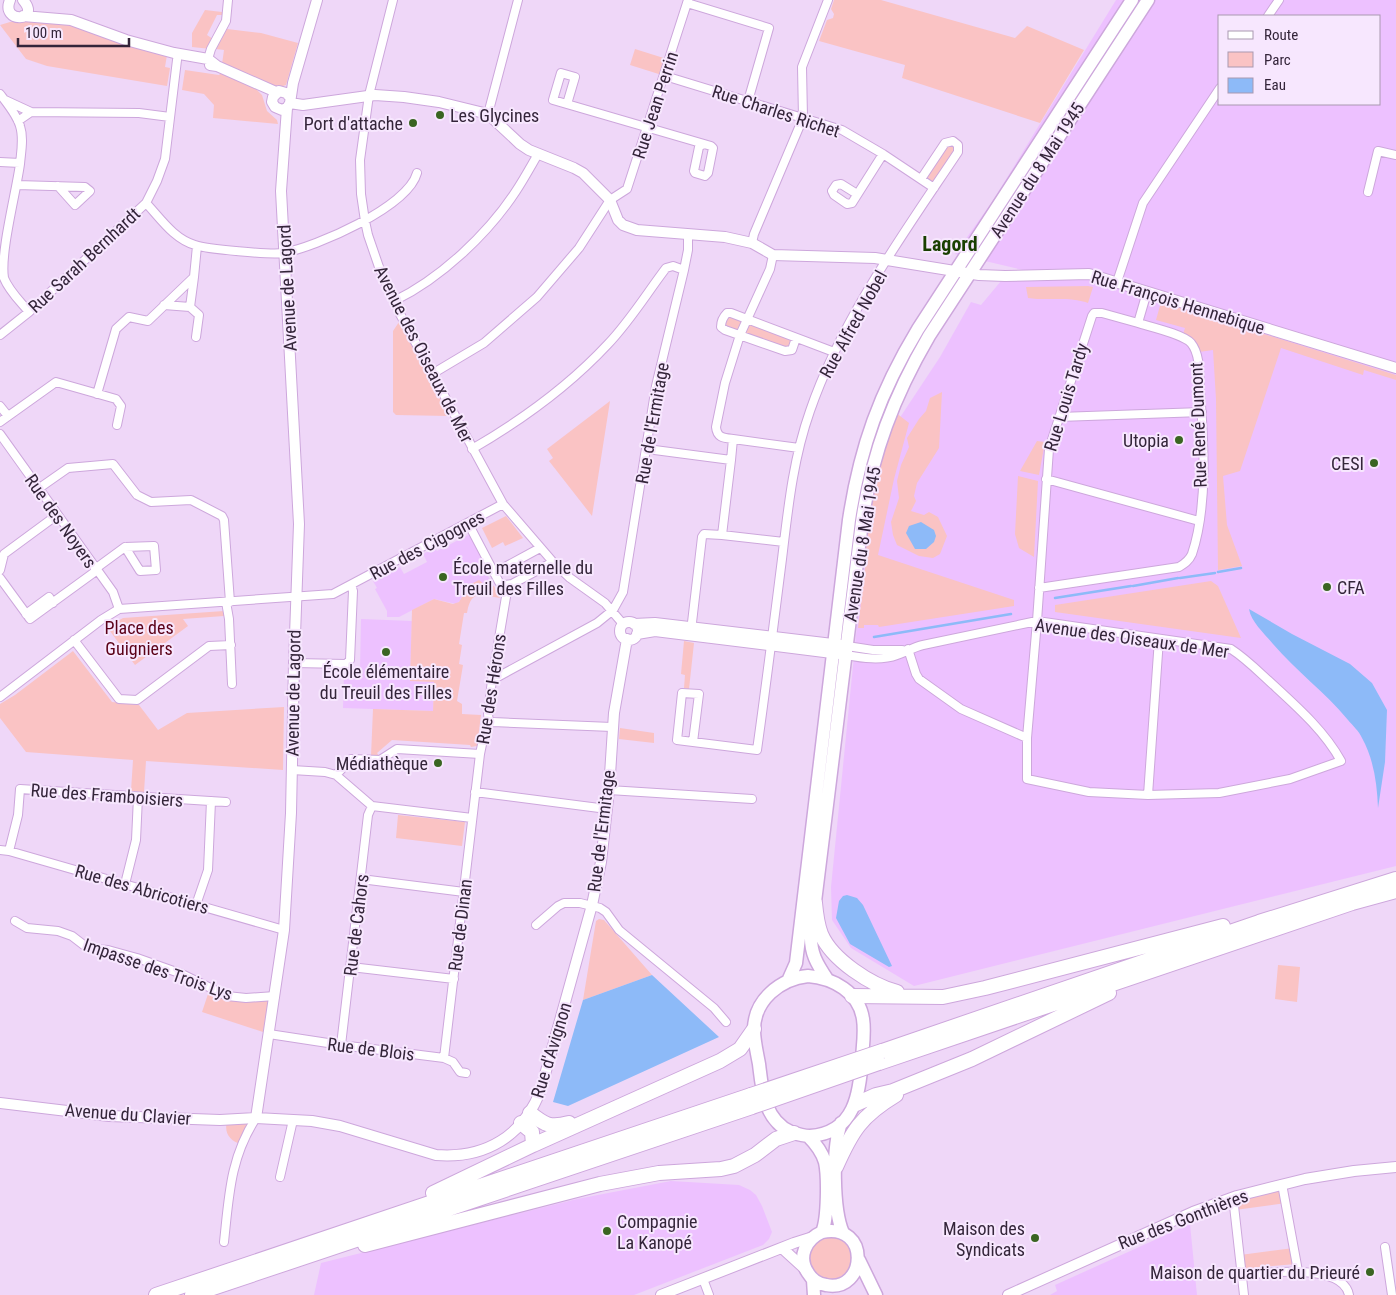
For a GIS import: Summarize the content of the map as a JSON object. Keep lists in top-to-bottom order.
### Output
{
  "streets": {
    "main road": ["Avenue du 8 Mai 1945"],
    "street": [
      "Rue Jean Perrin",
      "Rue Charles Richet",
      "Rue Sarah Bernhardt",
      "Avenue de Lagord",
      "Rue François Hennebique",
      "Rue Alfred Nobel",
      "Avenue des Oiseaux de Mer",
      "Rue Louis Tardy",
      "Rue de l'Ermitage",
      "Rue René Dumont",
      "Rue des Noyers",
      "Rue des Cigognes",
      "Rue des Hérons",
      "Rue des Framboisiers",
      "Rue des Abricotiers",
      "Rue de Cahors",
      "Rue de Dinan",
      "Impasse des Trois Lys",
      "Rue de Blois",
      "Rue d'Avignon",
      "Avenue du Clavier",
      "Rue des Gonthières"
    ]
  },
  "crossings": [
    ["Rue Jean Perrin", "Rue Charles Richet"],
    ["Rue Jean Perrin", "Avenue des Oiseaux de Mer"],
    ["Rue Charles Richet", "Rue Alfred Nobel"],
    ["Avenue du 8 Mai 1945", "Rue François Hennebique"],
    ["Avenue du 8 Mai 1945", "Avenue des Oiseaux de Mer"],
    ["Avenue de Lagord", "Rue des Cigognes"],
    ["Avenue de Lagord", "Rue des Abricotiers"],
    ["Avenue de Lagord", "Impasse des Trois Lys"],
    ["Avenue de Lagord", "Rue de Blois"],
    ["Avenue de Lagord", "Rue d'Avignon"],
    ["Avenue de Lagord", "Avenue du Clavier"],
    ["Rue François Hennebique", "Rue Alfred Nobel"],
    ["Rue Alfred Nobel", "Avenue des Oiseaux de Mer"],
    ["Avenue des Oiseaux de Mer", "Rue Louis Tardy"],
    ["Avenue des Oiseaux de Mer", "Rue de l'Ermitage"],
    ["Avenue des Oiseaux de Mer", "Rue des Cigognes"],
    ["Rue Louis Tardy", "Rue René Dumont"],
    ["Rue de l'Ermitage", "Rue d'Avignon"],
    ["Rue des Noyers", "Rue des Cigognes"],
    ["Rue des Hérons", "Rue de Dinan"],
    ["Rue des Framboisiers", "Rue des Abricotiers"],
    ["Rue de Cahors", "Rue de Blois"],
    ["Rue de Dinan", "Rue de Blois"],
    ["Rue d'Avignon", "Avenue du Clavier"]
  ],
  "districts": ["Lagord"],
  "parks": ["Place des Guigniers"],
  "places": [
    "Les Glycines",
    "Port d'attache",
    "Utopia",
    "CESI",
    "École maternelle du Treuil des Filles",
    "CFA",
    "École élémentaire du Treuil des Filles",
    "Médiathèque",
    "Compagnie La Kanopé",
    "Maison des Syndicats",
    "Maison de quartier du Prieuré"
  ],
  "legend": ["Route", "Parc", "Eau"],
  "scale_bar": "100 m"
}
